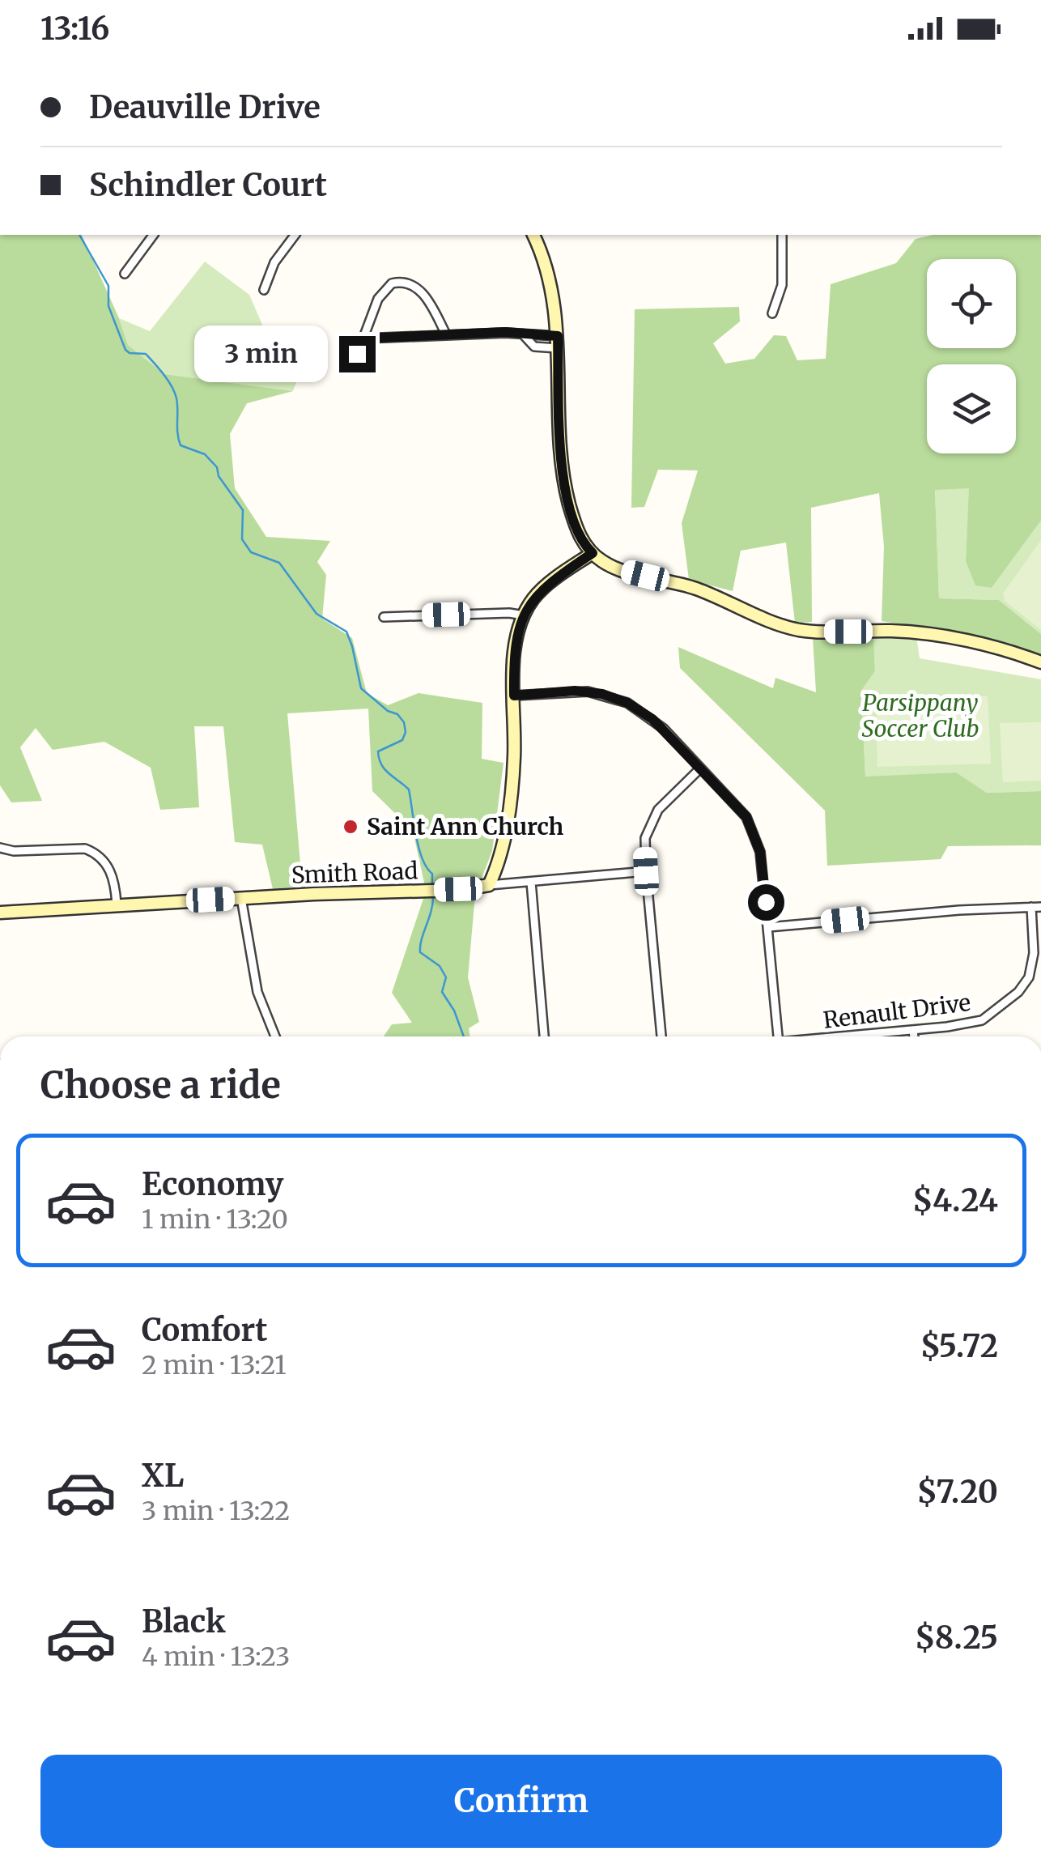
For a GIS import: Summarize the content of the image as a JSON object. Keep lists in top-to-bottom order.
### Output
{
  "streets": {
    "street": ["Smith Road", "Renault Drive"]
  },
  "parks": ["Parsippany Soccer Club"],
  "places": ["Saint Ann Church"],
  "page": {
    "status": "13:16",
    "banner": ["Deauville Drive", "Schindler Court"],
    "bubble": "3 min",
    "heading": "Choose a ride",
    "list": [
      {
        "name": "Economy",
        "note": "1 min · 13:20",
        "value": "$4.24"
      },
      {
        "name": "Comfort",
        "note": "2 min · 13:21",
        "value": "$5.72"
      },
      {
        "name": "XL",
        "note": "3 min · 13:22",
        "value": "$7.20"
      },
      {
        "name": "Black",
        "note": "4 min · 13:23",
        "value": "$8.25"
      }
    ],
    "buttons": "Confirm"
  }
}
